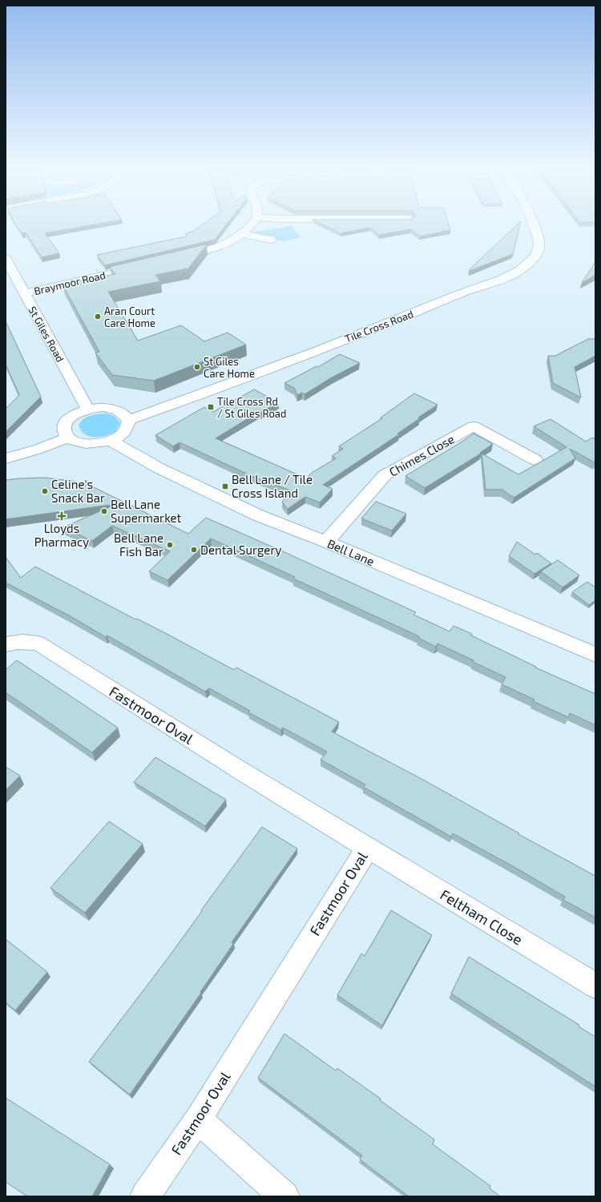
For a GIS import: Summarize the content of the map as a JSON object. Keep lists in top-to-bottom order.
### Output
{
  "streets": {
    "street": [
      "Braymoor Road",
      "Tile Cross Road",
      "St Giles Road",
      "Chimes Close",
      "Bell Lane",
      "Fastmoor Oval",
      "Feltham Close"
    ]
  },
  "crossings": [
    ["Braymoor Road", "St Giles Road"],
    ["Chimes Close", "Bell Lane"],
    ["Fastmoor Oval", "Feltham Close"]
  ],
  "places": {
    "other": [
      "Aran Court Care Home",
      "St Giles Care Home",
      "Celine's Snack Bar",
      "Bell Lane Supermarket",
      "Bell Lane Fish Bar",
      "Dental Surgery"
    ],
    "transit": ["Tile Cross Rd / St Giles Road", "Bell Lane / Tile Cross Island"],
    "health": ["Lloyds Pharmacy"]
  }
}
